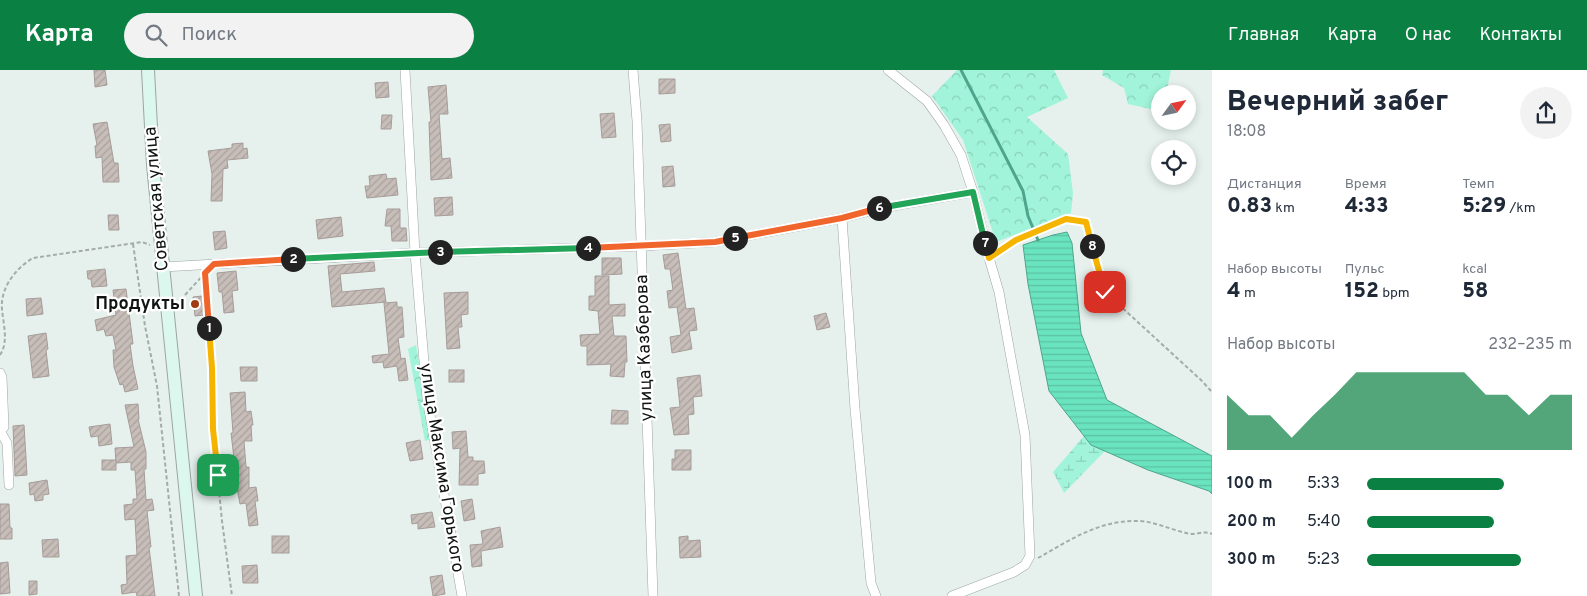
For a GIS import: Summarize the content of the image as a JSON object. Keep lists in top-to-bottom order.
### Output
{
  "streets": {
    "street": ["Советская улица", "улица Казберова", "улица Максима Горького"]
  },
  "places": ["Продукты"],
  "north": "top right",
  "page": {
    "header": "Карта",
    "search": "Поиск",
    "nav": [
      "Главная",
      "Карта",
      "О нас",
      "Контакты"
    ],
    "heading": ["Вечерний забег", "18:08"],
    "stats": [
      ["Дистанция", "0.83 km"],
      ["Время", "4:33"],
      ["Темп", "5:29 /km"],
      ["Набор высоты", "4 m"],
      ["Пульс", "152 bpm"],
      ["kcal", "58"]
    ],
    "pins": [
      "6",
      "5",
      "7",
      "8",
      "4",
      "3",
      "2",
      "1"
    ],
    "chart": ["Набор высоты", "232–235 m"],
    "list": [
      {
        "name": "100 m",
        "note": "5:33"
      },
      {
        "name": "200 m",
        "note": "5:40"
      },
      {
        "name": "300 m",
        "note": "5:23"
      }
    ]
  }
}
